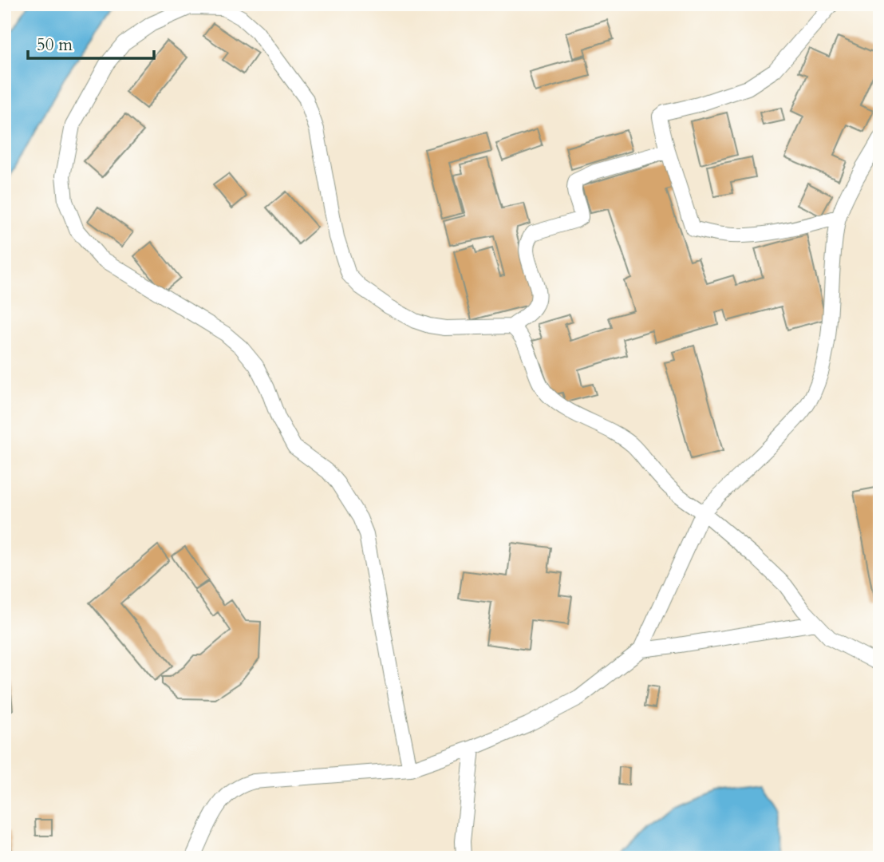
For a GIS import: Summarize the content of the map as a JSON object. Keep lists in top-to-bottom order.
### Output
{
  "scale_bar": "50 m"
}
